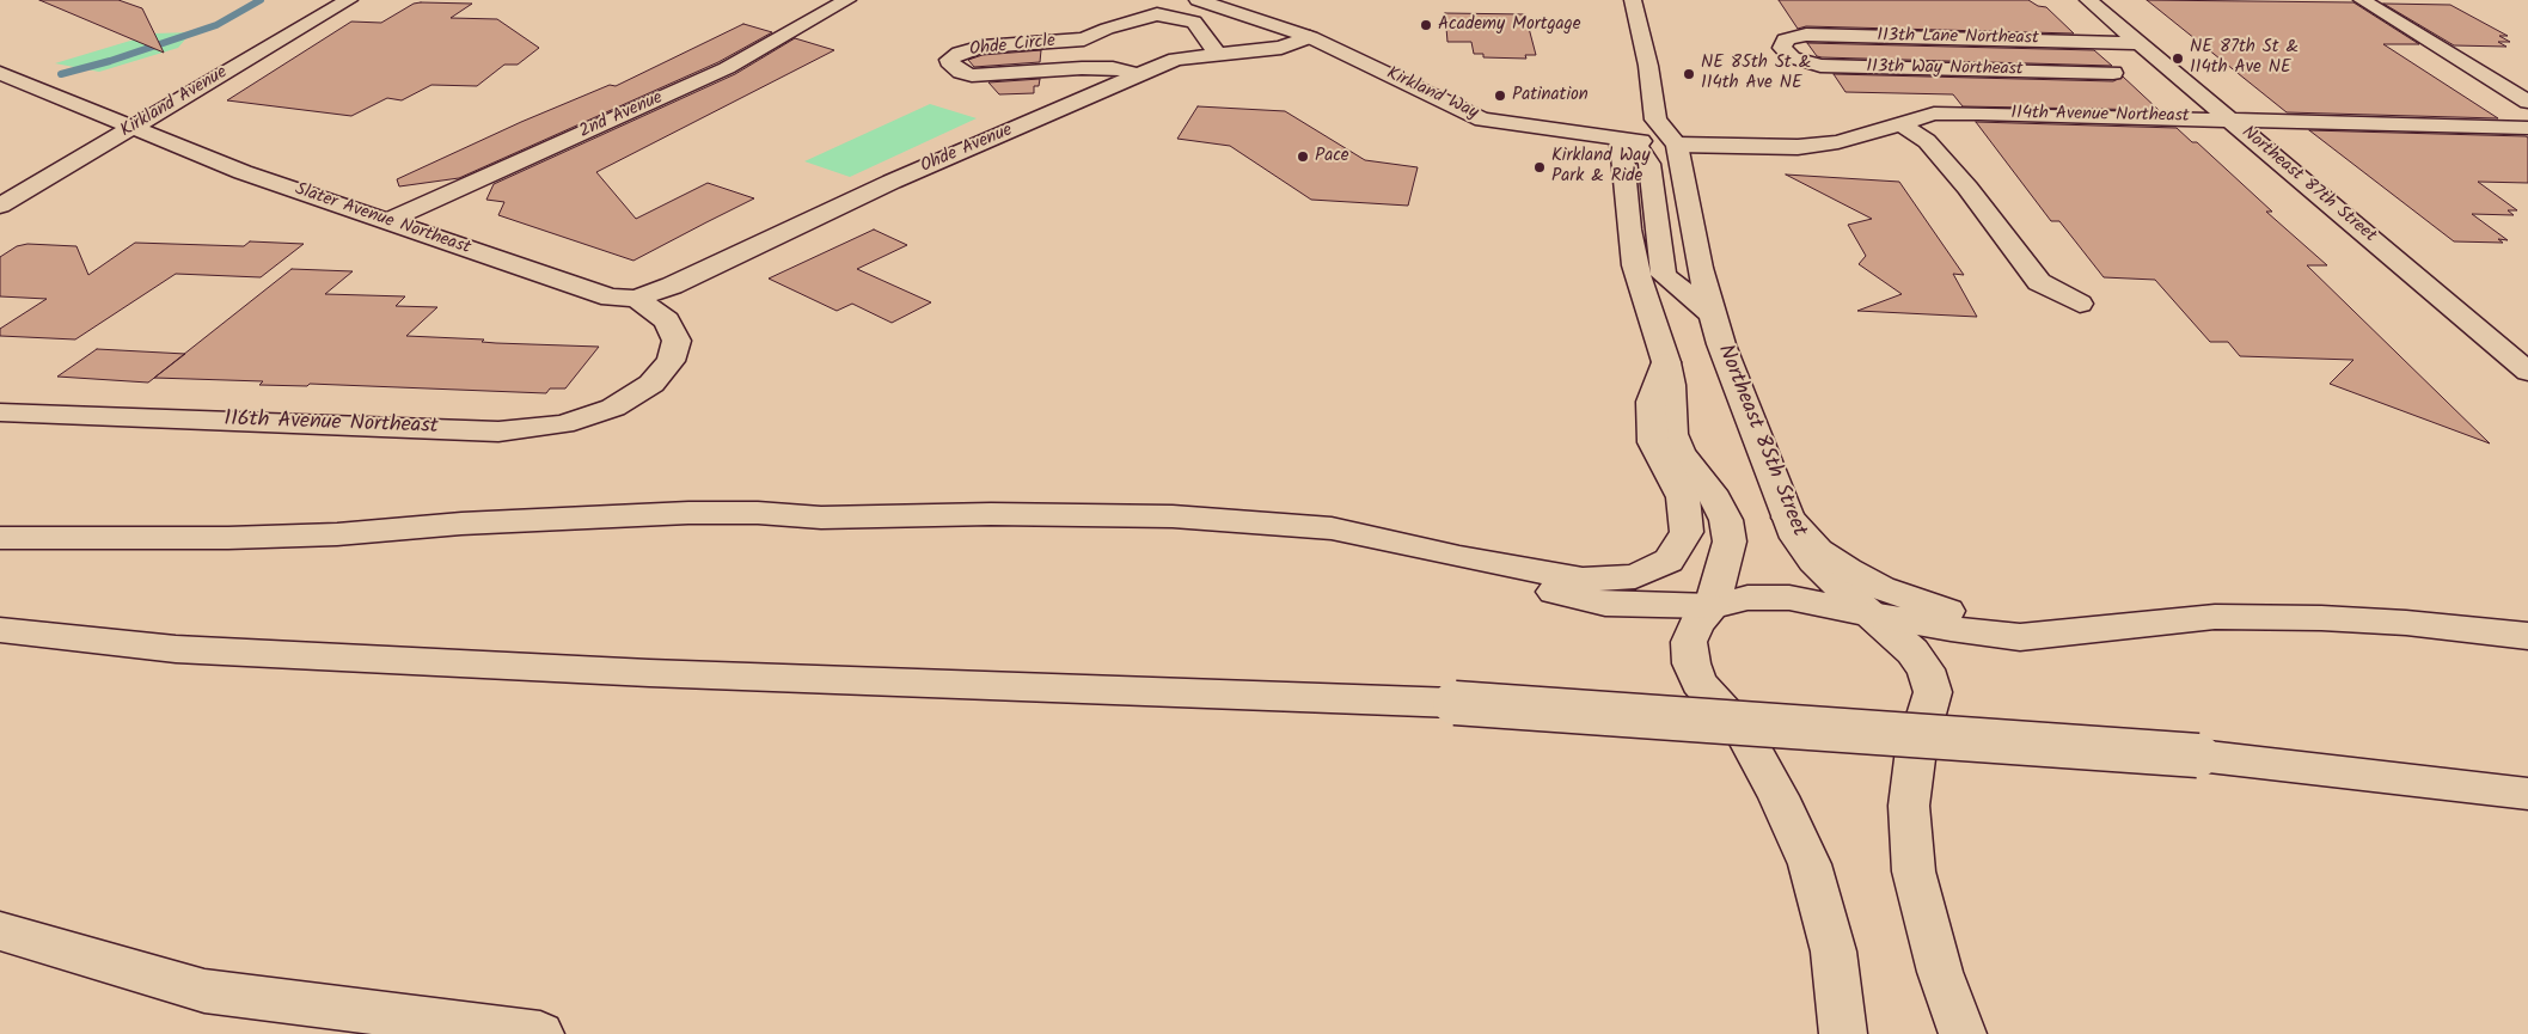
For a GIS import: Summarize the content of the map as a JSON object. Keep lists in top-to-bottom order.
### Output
{
  "streets": {
    "main road": [
      "113th Lane Northeast",
      "Ohde Circle",
      "113th Way Northeast",
      "Kirkland Way",
      "Kirkland Avenue",
      "2nd Avenue",
      "114th Avenue Northeast",
      "Ohde Avenue",
      "Northeast 87th Street",
      "Slater Avenue Northeast",
      "116th Avenue Northeast",
      "Northeast 85th Street"
    ]
  },
  "crossings": [
    ["113th Lane Northeast", "113th Way Northeast"],
    ["113th Lane Northeast", "Northeast 87th Street"],
    ["Ohde Circle", "Ohde Avenue"],
    ["Kirkland Way", "114th Avenue Northeast"],
    ["Kirkland Way", "Ohde Avenue"],
    ["Kirkland Way", "Northeast 85th Street"],
    ["Kirkland Avenue", "Slater Avenue Northeast"],
    ["2nd Avenue", "Slater Avenue Northeast"],
    ["114th Avenue Northeast", "Northeast 87th Street"],
    ["114th Avenue Northeast", "Northeast 85th Street"],
    ["Ohde Avenue", "Slater Avenue Northeast"],
    ["Ohde Avenue", "116th Avenue Northeast"],
    ["Slater Avenue Northeast", "116th Avenue Northeast"]
  ],
  "places": [
    "Academy Mortgage",
    "NE 87th St & 114th Ave NE",
    "NE 85th St & 114th Ave NE",
    "Patination",
    "Pace",
    "Kirkland Way Park & Ride"
  ]
}
